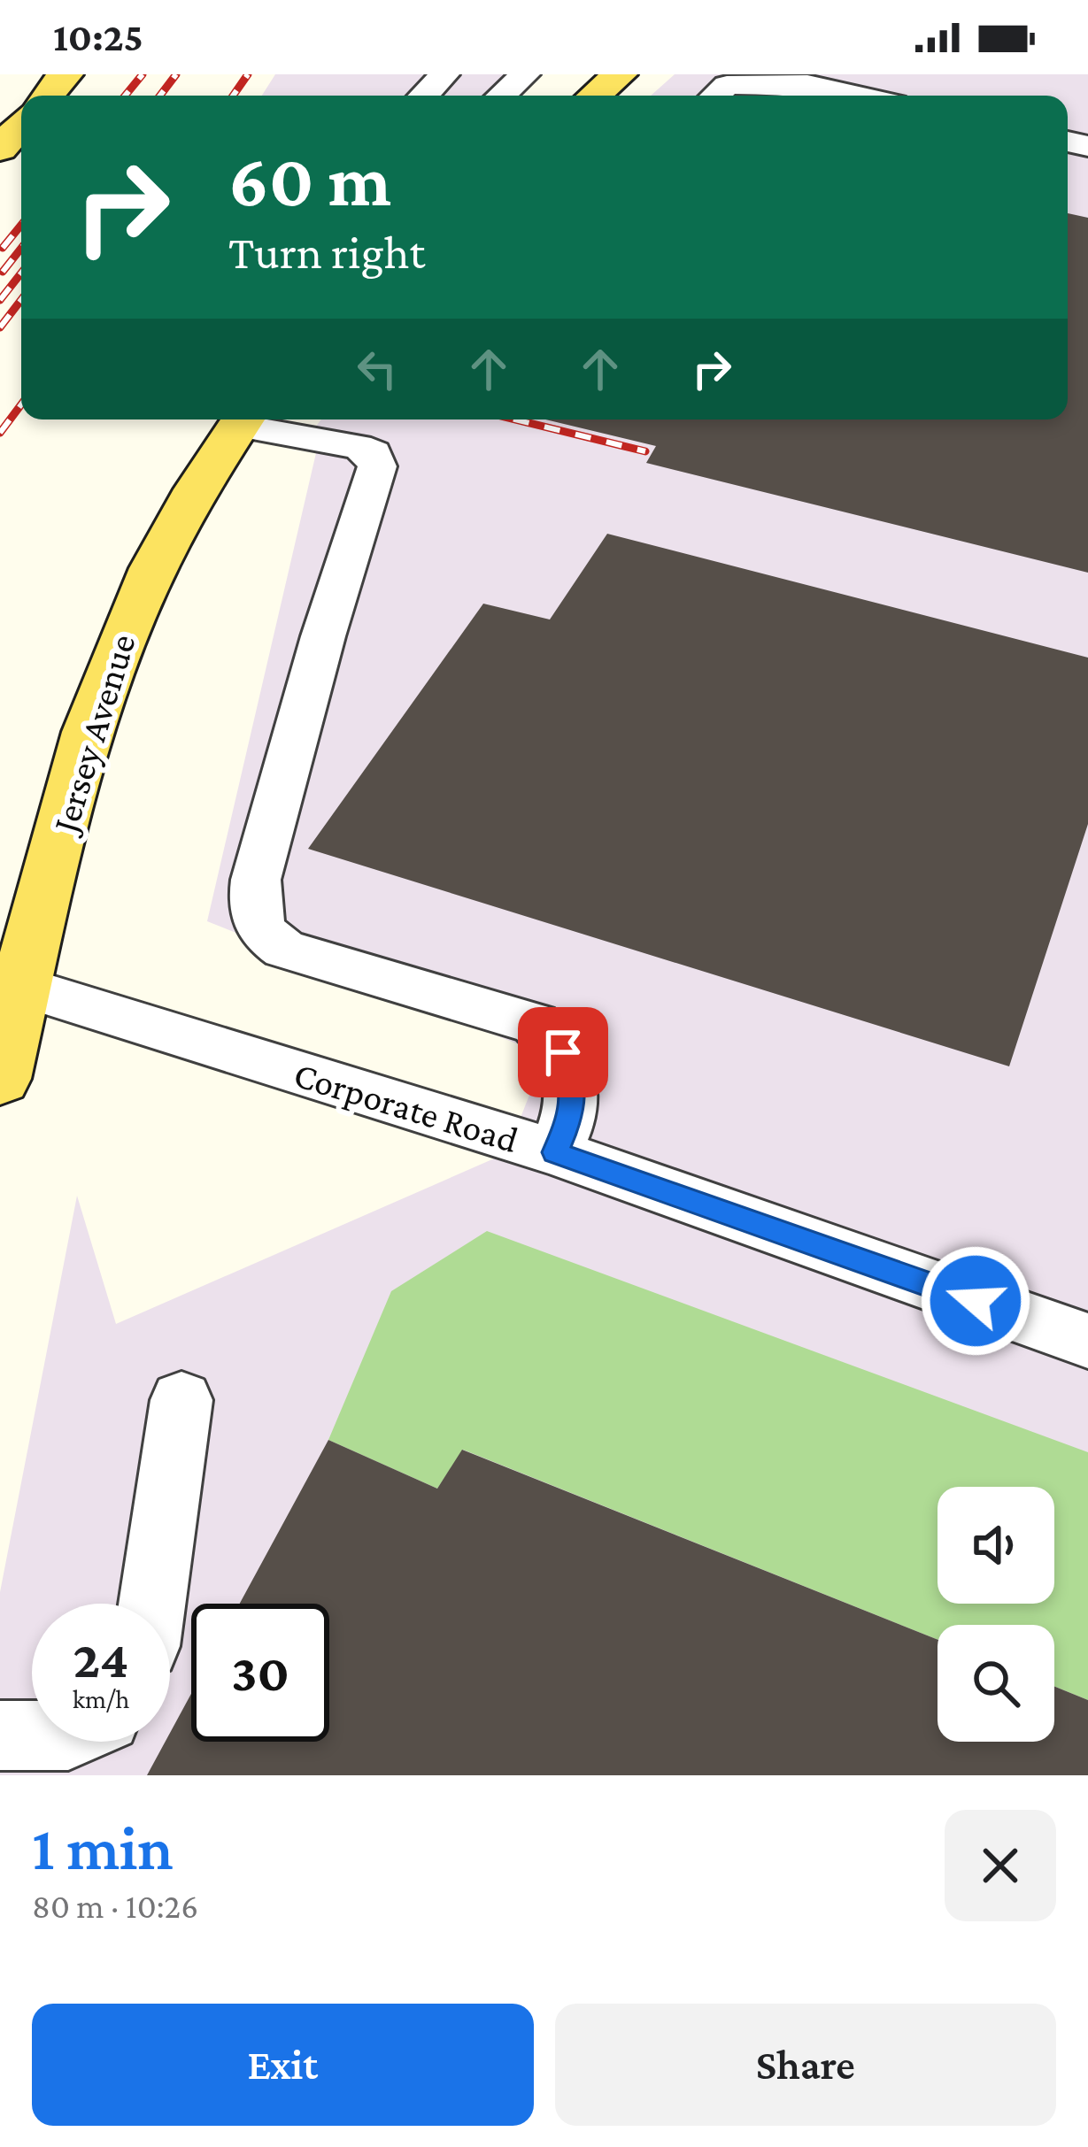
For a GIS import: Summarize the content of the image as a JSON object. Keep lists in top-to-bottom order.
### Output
{
  "streets": {
    "main road": ["Jersey Avenue"],
    "street": ["Corporate Road"]
  },
  "crossings": [
    ["Jersey Avenue", "Corporate Road"]
  ],
  "page": {
    "status": "10:25",
    "turn": ["60 m", "Turn right"],
    "speed": "24 km/h",
    "limit": "30",
    "heading": ["1 min", "80 m · 10:26"],
    "buttons": ["Exit", "Share"]
  }
}
